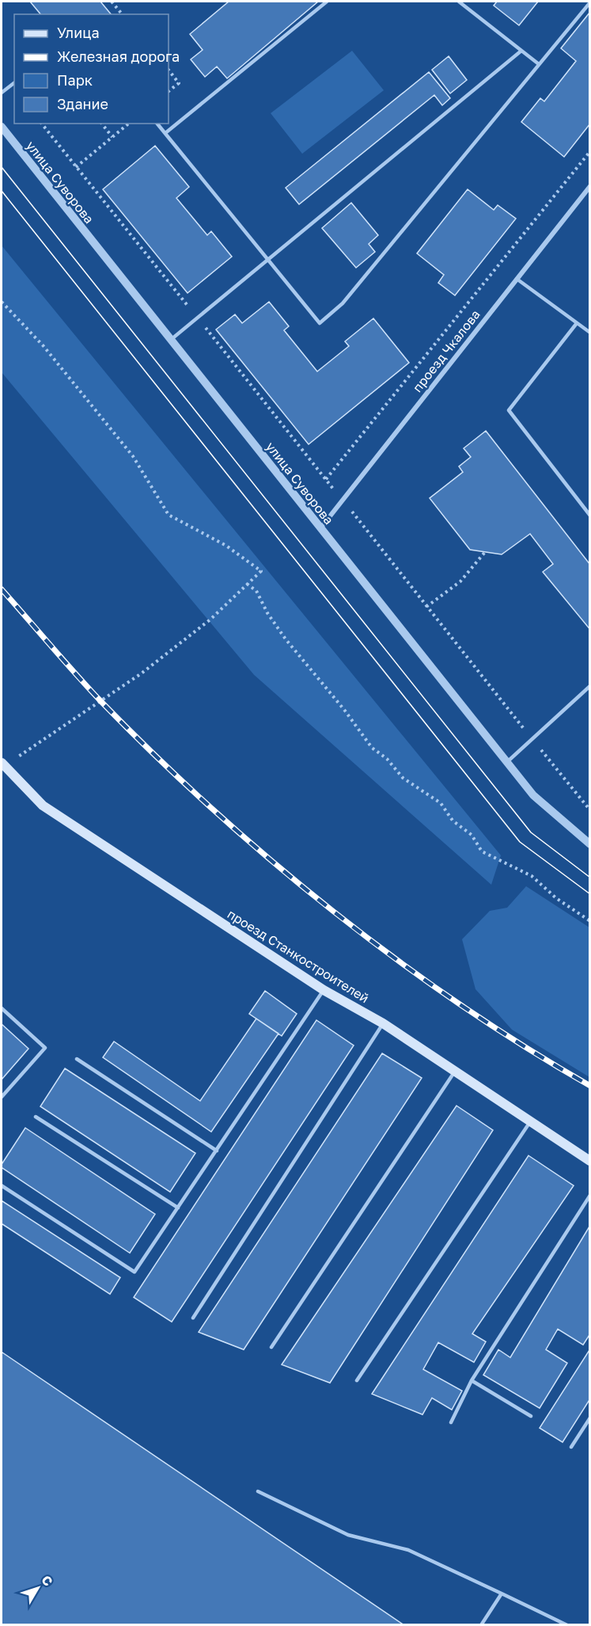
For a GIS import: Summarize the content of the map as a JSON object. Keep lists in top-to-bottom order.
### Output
{
  "streets": {
    "main road": ["проезд Станкостроителей"],
    "street": ["улица Суворова", "проезд Чкалова"]
  },
  "crossings": [
    ["улица Суворова", "проезд Чкалова"]
  ],
  "legend": [
    "Улица",
    "Железная дорога",
    "Парк",
    "Здание"
  ],
  "north": "top right"
}
